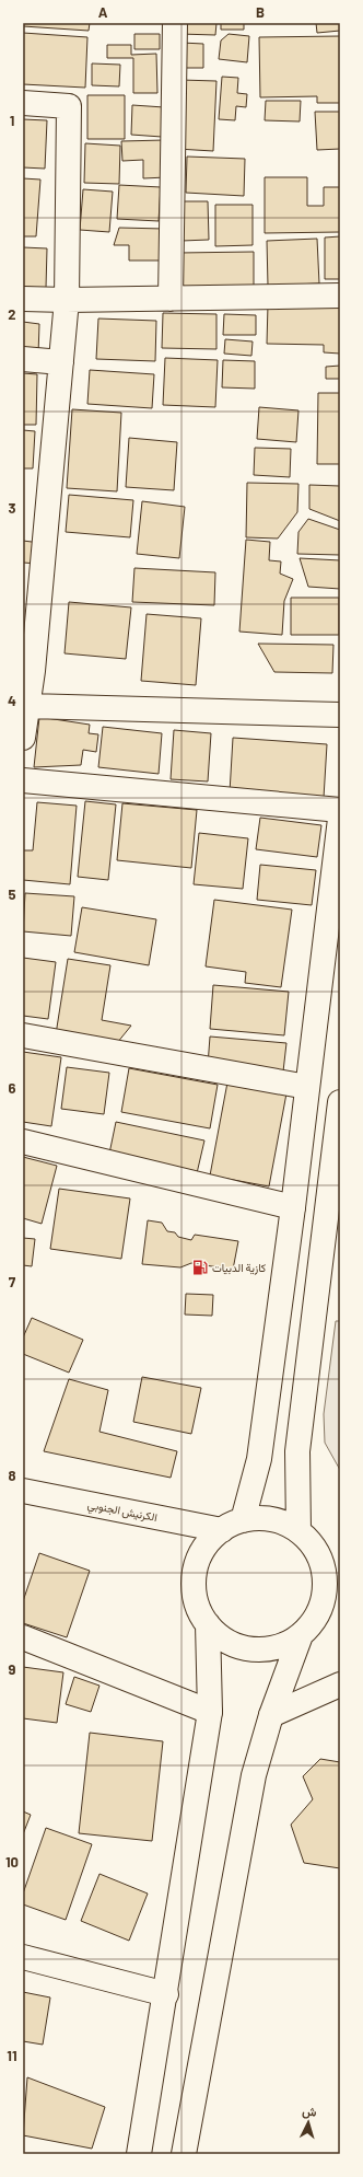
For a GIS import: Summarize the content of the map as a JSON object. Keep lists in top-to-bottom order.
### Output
{
  "streets": {
    "street": ["الكرنيش الجنوبي"]
  },
  "places": {
    "fuel station": ["كازية الدبيات"]
  },
  "north": "top",
  "grid": {
    "columns": ["A", "B"],
    "rows": [
      "1",
      "2",
      "3",
      "4",
      "5",
      "6",
      "7",
      "8",
      "9",
      "10",
      "11"
    ]
  }
}
